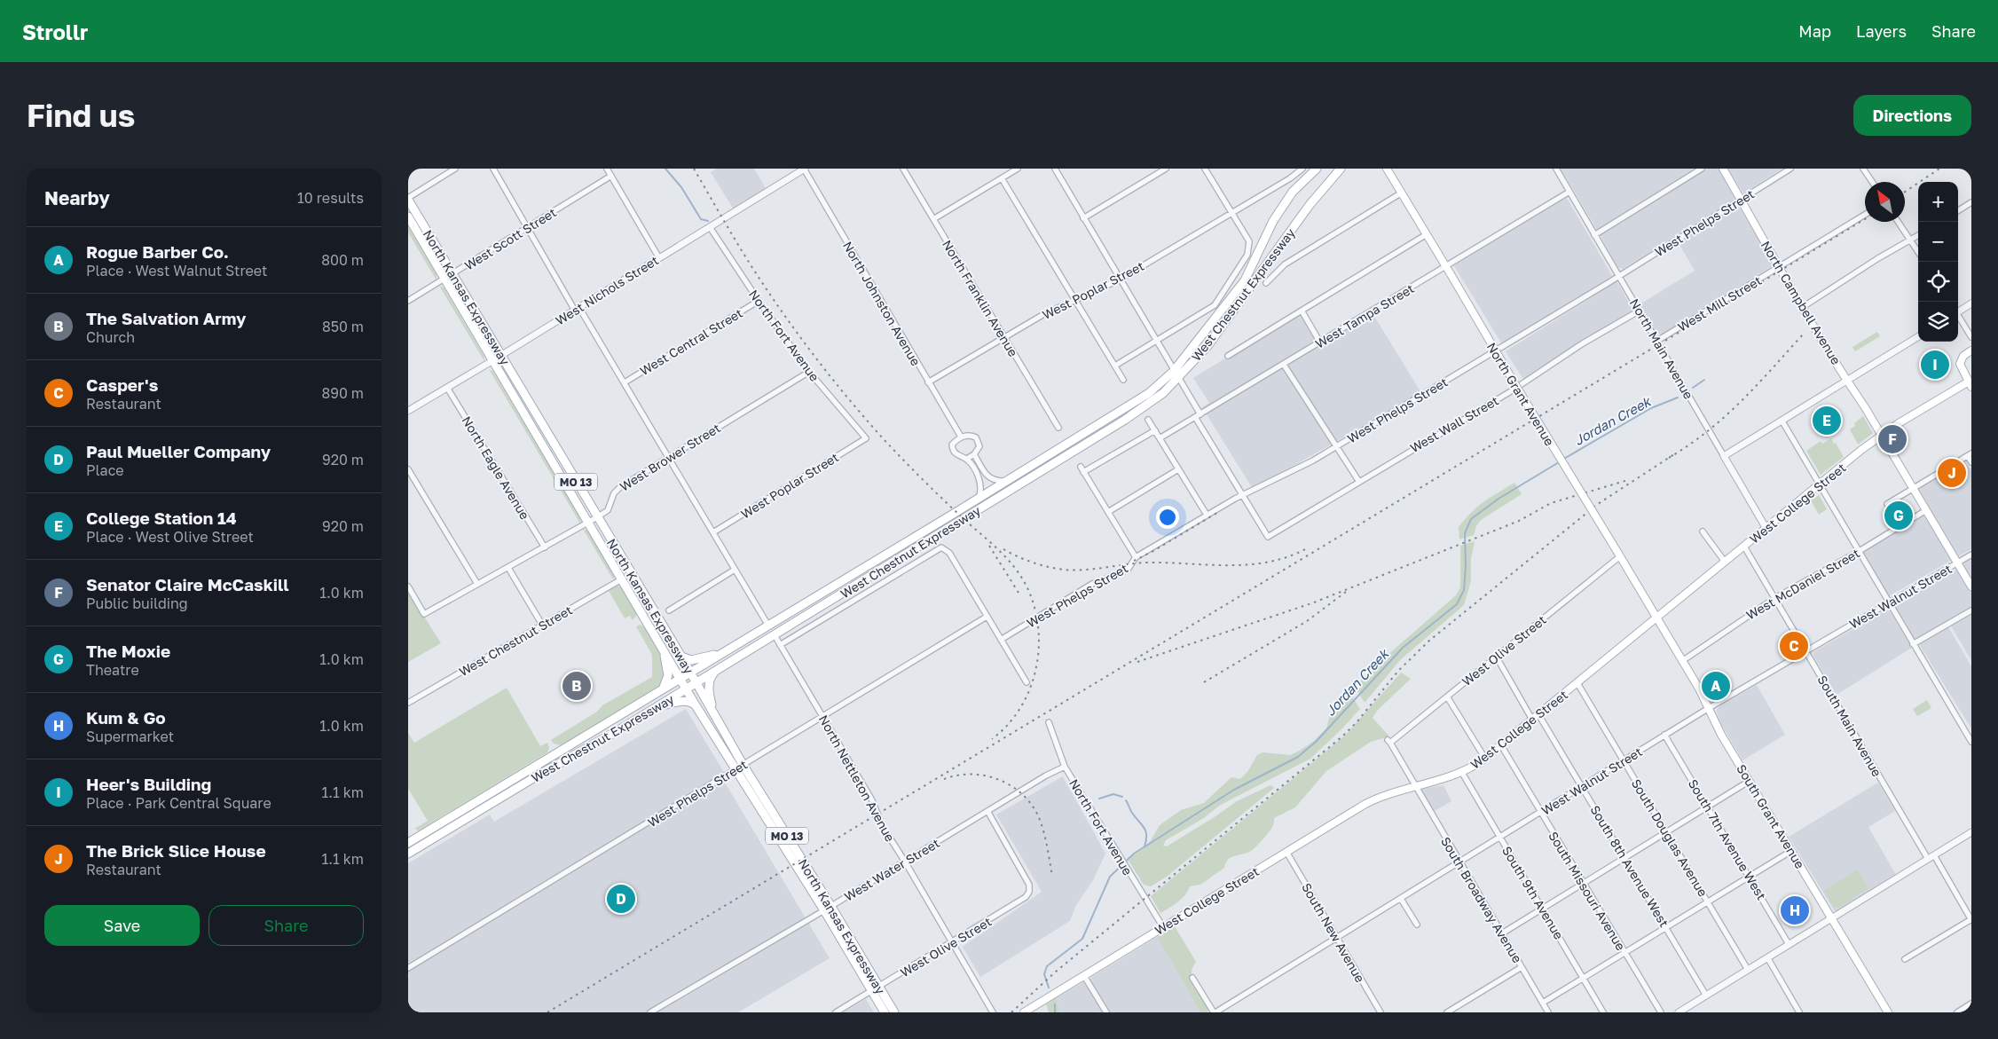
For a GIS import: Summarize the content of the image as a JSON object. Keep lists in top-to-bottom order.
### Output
{
  "streets": {
    "main road": [
      "West Chestnut Expressway",
      "North Kansas Expressway",
      "North Campbell Avenue",
      "North Grant Avenue",
      "MO 13",
      "West College Street",
      "South Grant Avenue"
    ],
    "street": [
      "West Phelps Street",
      "West Scott Street",
      "West Nichols Street",
      "West Poplar Street",
      "North Franklin Avenue",
      "North Johnston Avenue",
      "West Mill Street",
      "West Tampa Street",
      "North Fort Avenue",
      "West Central Street",
      "North Main Avenue",
      "West Wall Street",
      "West Brower Street",
      "North Eagle Avenue",
      "West McDaniel Street",
      "West Walnut Street",
      "West Chestnut Street",
      "West Olive Street",
      "South Main Avenue",
      "North Nettleton Avenue",
      "South Douglas Avenue",
      "South 7th Avenue West",
      "South 8th Avenue West",
      "West Water Street",
      "South Missouri Avenue",
      "South 9th Avenue",
      "South Broadway Avenue",
      "South New Avenue"
    ]
  },
  "crossings": [
    ["West Phelps Street", "North Kansas Expressway"],
    ["West Phelps Street", "North Campbell Avenue"],
    ["West Phelps Street", "North Main Avenue"],
    ["West Phelps Street", "West Wall Street"],
    ["West Phelps Street", "North Nettleton Avenue"],
    ["West Scott Street", "North Kansas Expressway"],
    ["West Nichols Street", "North Kansas Expressway"],
    ["West Nichols Street", "North Johnston Avenue"],
    ["West Nichols Street", "North Fort Avenue"],
    ["West Nichols Street", "North Eagle Avenue"],
    ["West Poplar Street", "North Franklin Avenue"],
    ["West Poplar Street", "North Johnston Avenue"],
    ["West Poplar Street", "North Fort Avenue"],
    ["West Chestnut Expressway", "North Kansas Expressway"],
    ["West Chestnut Expressway", "North Nettleton Avenue"],
    ["North Kansas Expressway", "West Brower Street"],
    ["North Kansas Expressway", "West Chestnut Street"],
    ["North Kansas Expressway", "West Olive Street"],
    ["North Kansas Expressway", "West Water Street"],
    ["North Campbell Avenue", "West Mill Street"],
    ["North Campbell Avenue", "West College Street"],
    ["North Campbell Avenue", "West McDaniel Street"],
    ["North Campbell Avenue", "West Walnut Street"],
    ["West Mill Street", "North Main Avenue"],
    ["West Tampa Street", "North Main Avenue"],
    ["West Tampa Street", "North Grant Avenue"],
    ["North Fort Avenue", "West Central Street"],
    ["North Fort Avenue", "West Brower Street"],
    ["North Fort Avenue", "West College Street"],
    ["North Fort Avenue", "West Water Street"],
    ["North Main Avenue", "West Wall Street"],
    ["North Main Avenue", "West College Street"],
    ["North Grant Avenue", "West College Street"],
    ["North Grant Avenue", "West Olive Street"],
    ["North Grant Avenue", "South Grant Avenue"],
    ["West Brower Street", "North Eagle Avenue"],
    ["West College Street", "South Main Avenue"],
    ["West College Street", "South Grant Avenue"],
    ["West College Street", "South Douglas Avenue"],
    ["West College Street", "South 8th Avenue West"],
    ["West College Street", "South Missouri Avenue"],
    ["West College Street", "South 9th Avenue"],
    ["West College Street", "South Broadway Avenue"],
    ["West College Street", "South New Avenue"],
    ["West McDaniel Street", "South Main Avenue"],
    ["West McDaniel Street", "South Grant Avenue"],
    ["West Walnut Street", "South Main Avenue"],
    ["West Walnut Street", "South Grant Avenue"],
    ["West Walnut Street", "South Douglas Avenue"],
    ["West Walnut Street", "South 7th Avenue West"],
    ["West Walnut Street", "South 8th Avenue West"],
    ["West Walnut Street", "South Missouri Avenue"],
    ["West Walnut Street", "South 9th Avenue"],
    ["West Walnut Street", "South Broadway Avenue"],
    ["West Walnut Street", "South New Avenue"],
    ["West Olive Street", "North Nettleton Avenue"],
    ["West Olive Street", "West Water Street"],
    ["West Olive Street", "South Broadway Avenue"],
    ["North Nettleton Avenue", "West Water Street"]
  ],
  "water": ["Jordan Creek"],
  "north": "top left",
  "page": {
    "header": "Strollr",
    "nav": ["Map", "Layers", "Share"],
    "buttons": [
      "Directions",
      ["Save", "Share"]
    ],
    "title": "Find us",
    "heading": ["Nearby", "10 results"],
    "map_buttons": ["+", "−"],
    "list": [
      {
        "mark": "A",
        "name": "Rogue Barber Co.",
        "note": "Place · West Walnut Street",
        "value": "800 m"
      },
      {
        "mark": "B",
        "name": "The Salvation Army",
        "note": "Church",
        "value": "850 m"
      },
      {
        "mark": "C",
        "name": "Casper's",
        "note": "Restaurant",
        "value": "890 m"
      },
      {
        "mark": "D",
        "name": "Paul Mueller Company",
        "note": "Place",
        "value": "920 m"
      },
      {
        "mark": "E",
        "name": "College Station 14",
        "note": "Place · West Olive Street",
        "value": "920 m"
      },
      {
        "mark": "F",
        "name": "Senator Claire McCaskill",
        "note": "Public building",
        "value": "1.0 km"
      },
      {
        "mark": "G",
        "name": "The Moxie",
        "note": "Theatre",
        "value": "1.0 km"
      },
      {
        "mark": "H",
        "name": "Kum & Go",
        "note": "Supermarket",
        "value": "1.0 km"
      },
      {
        "mark": "I",
        "name": "Heer's Building",
        "note": "Place · Park Central Square",
        "value": "1.1 km"
      },
      {
        "mark": "J",
        "name": "The Brick Slice House",
        "note": "Restaurant",
        "value": "1.1 km"
      }
    ],
    "pins": [
      "I",
      "E",
      "F",
      "J",
      "G",
      "C",
      "A",
      "B",
      "D",
      "H"
    ]
  }
}
